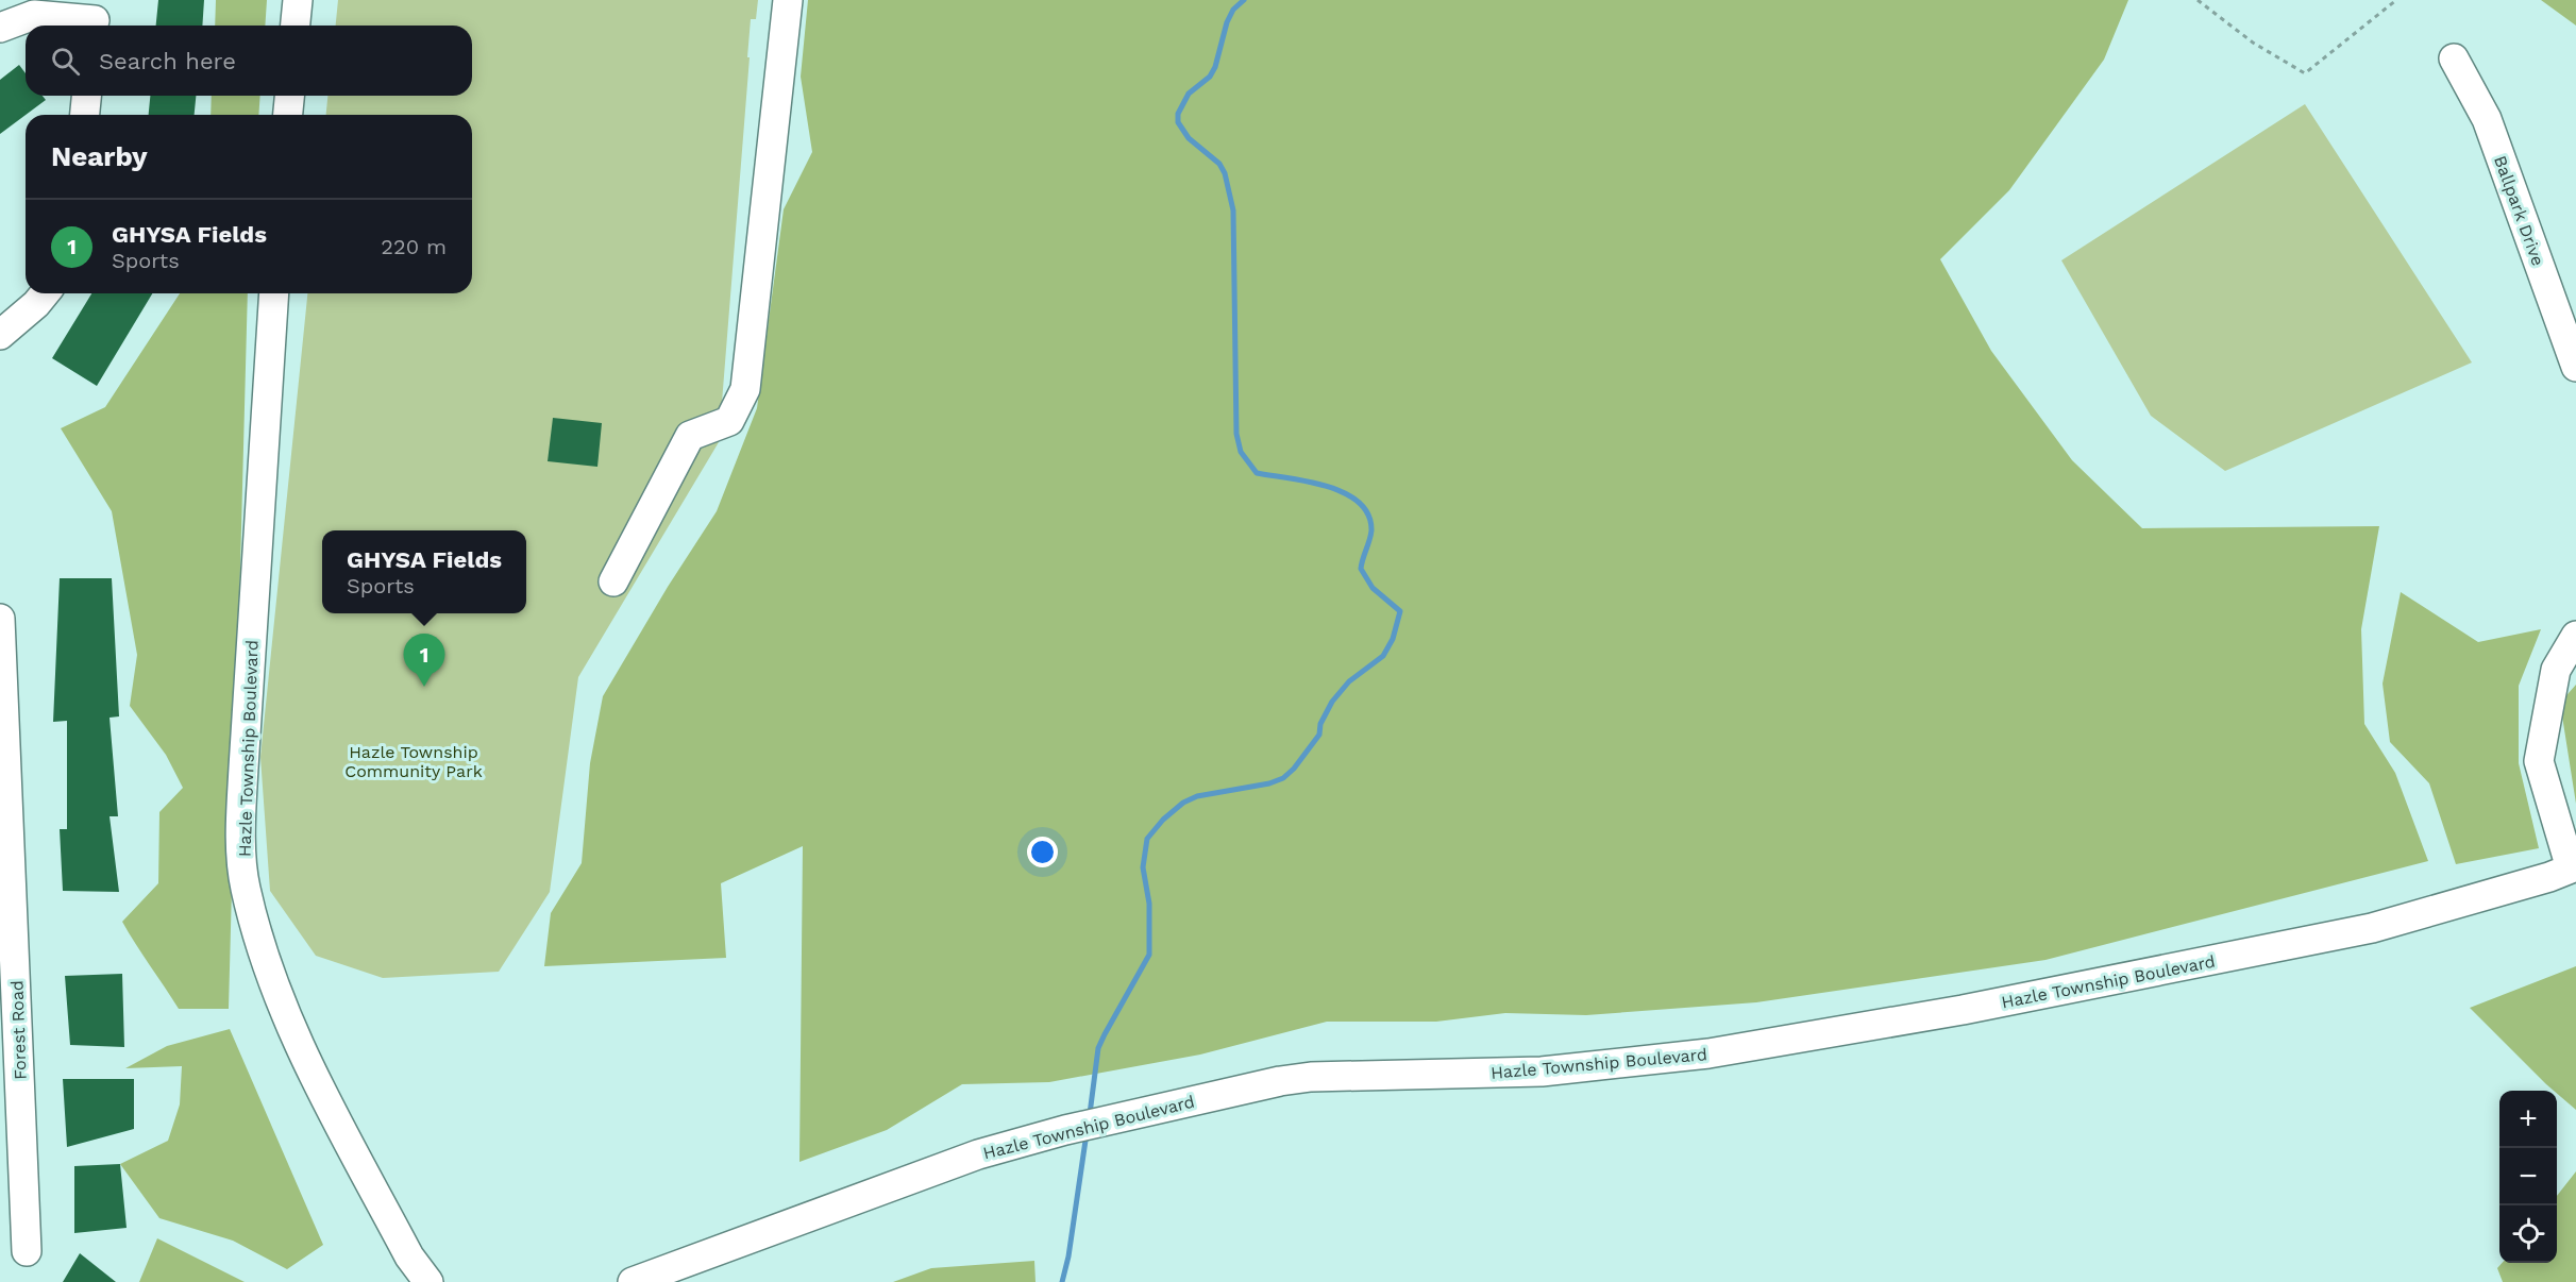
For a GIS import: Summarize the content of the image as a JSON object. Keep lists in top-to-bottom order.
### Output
{
  "streets": {
    "street": ["Ballpark Drive", "Hazle Township Boulevard", "Forest Road"]
  },
  "parks": ["Hazle Township Community Park"],
  "page": {
    "search": "Search here",
    "heading": "Nearby",
    "list": [
      {
        "mark": "1",
        "name": "GHYSA Fields",
        "note": "Sports",
        "value": "220 m"
      }
    ],
    "popup": ["GHYSA Fields", "Sports"],
    "pins": "1",
    "map_buttons": ["+", "−"]
  }
}
